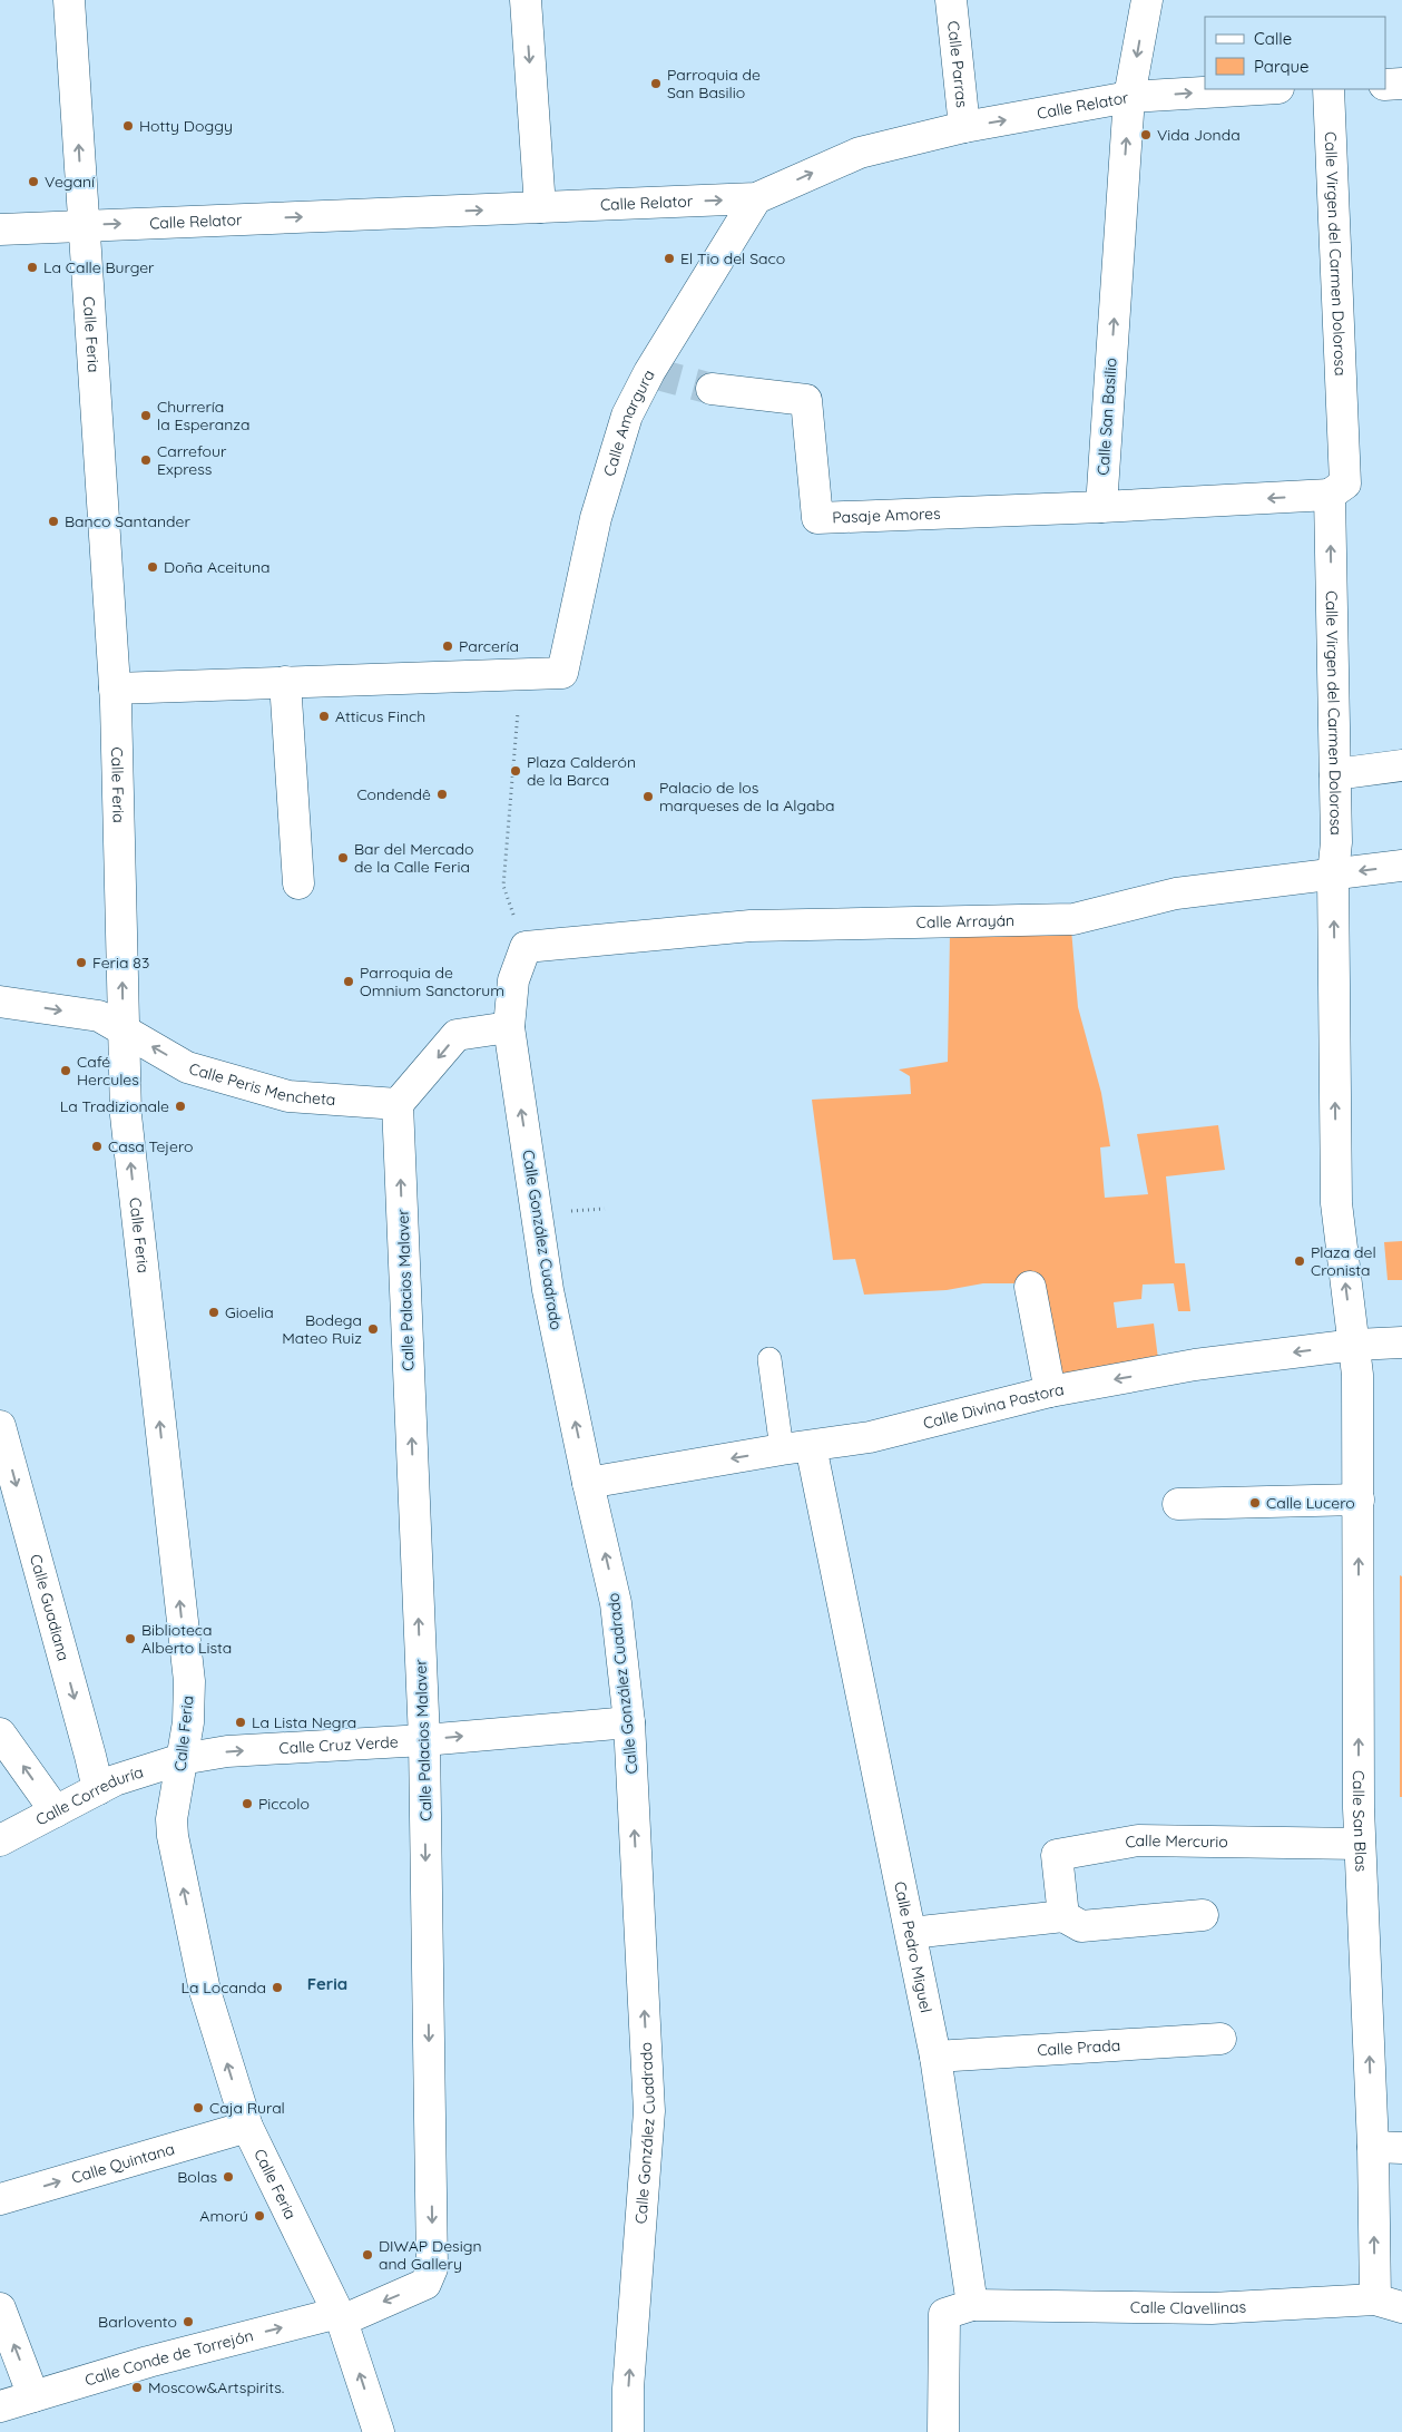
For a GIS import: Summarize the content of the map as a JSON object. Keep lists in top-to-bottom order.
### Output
{
  "streets": {
    "street": [
      "Calle Parras",
      "Calle Relator",
      "Calle Virgen del Carmen Dolorosa",
      "Calle Feria",
      "Calle San Basilio",
      "Calle Amargura",
      "Pasaje Amores",
      "Calle Arrayán",
      "Calle Peris Mencheta",
      "Calle González Cuadrado",
      "Calle Palacios Malaver",
      "Calle Divina Pastora",
      "Calle Guadiana",
      "Calle Cruz Verde",
      "Calle Correduría",
      "Calle San Blas",
      "Calle Mercurio",
      "Calle Pedro Miguel",
      "Calle Prada",
      "Calle Quintana",
      "Calle Clavellinas",
      "Calle Conde de Torrejón"
    ]
  },
  "crossings": [
    ["Calle Parras", "Calle Relator"],
    ["Calle Relator", "Calle Feria"],
    ["Calle Relator", "Calle San Basilio"],
    ["Calle Relator", "Calle Amargura"],
    ["Calle Virgen del Carmen Dolorosa", "Calle Arrayán"],
    ["Calle Virgen del Carmen Dolorosa", "Calle Divina Pastora"],
    ["Calle Virgen del Carmen Dolorosa", "Calle San Blas"],
    ["Calle Feria", "Calle Peris Mencheta"],
    ["Calle Feria", "Calle Palacios Malaver"],
    ["Calle Feria", "Calle Cruz Verde"],
    ["Calle Feria", "Calle Correduría"],
    ["Calle Feria", "Calle Quintana"],
    ["Calle Feria", "Calle Conde de Torrejón"],
    ["Calle San Basilio", "Pasaje Amores"],
    ["Calle Arrayán", "Calle González Cuadrado"],
    ["Calle Peris Mencheta", "Calle Palacios Malaver"],
    ["Calle González Cuadrado", "Calle Divina Pastora"],
    ["Calle González Cuadrado", "Calle Cruz Verde"],
    ["Calle Palacios Malaver", "Calle Cruz Verde"],
    ["Calle Palacios Malaver", "Calle Conde de Torrejón"],
    ["Calle Divina Pastora", "Calle San Blas"],
    ["Calle Divina Pastora", "Calle Pedro Miguel"],
    ["Calle Guadiana", "Calle Correduría"],
    ["Calle Cruz Verde", "Calle Correduría"],
    ["Calle San Blas", "Calle Mercurio"],
    ["Calle San Blas", "Calle Clavellinas"],
    ["Calle Pedro Miguel", "Calle Prada"],
    ["Calle Pedro Miguel", "Calle Clavellinas"]
  ],
  "one_way": [
    "Calle Relator",
    "Calle Virgen del Carmen Dolorosa",
    "Calle Feria",
    "Calle González Cuadrado",
    "Calle Guadiana",
    "Calle Cruz Verde",
    "Calle San Blas",
    "Calle Quintana",
    "Calle Conde de Torrejón"
  ],
  "districts": ["Feria"],
  "places": [
    "Parroquia de San Basilio",
    "Hotty Doggy",
    "Vida Jonda",
    "Veganí",
    "El Tio del Saco",
    "La Calle Burger",
    "Churrería la Esperanza",
    "Carrefour Express",
    "Banco Santander",
    "Doña Aceituna",
    "Parcería",
    "Atticus Finch",
    "Plaza Calderón de la Barca",
    "Condendê",
    "Palacio de los marqueses de la Algaba",
    "Bar del Mercado de la Calle Feria",
    "Feria 83",
    "Parroquia de Omnium Sanctorum",
    "Café Hercules",
    "La Tradizionale",
    "Casa Tejero",
    "Plaza del Cronista",
    "Gioelia",
    "Bodega Mateo Ruiz",
    "Calle Lucero",
    "Biblioteca Alberto Lista",
    "La Lista Negra",
    "Piccolo",
    "La Locanda",
    "Caja Rural",
    "Bolas",
    "Amorú",
    "DIWAP Design and Gallery",
    "Barlovento",
    "Moscow&Artspirits."
  ],
  "legend": ["Calle", "Parque"]
}
